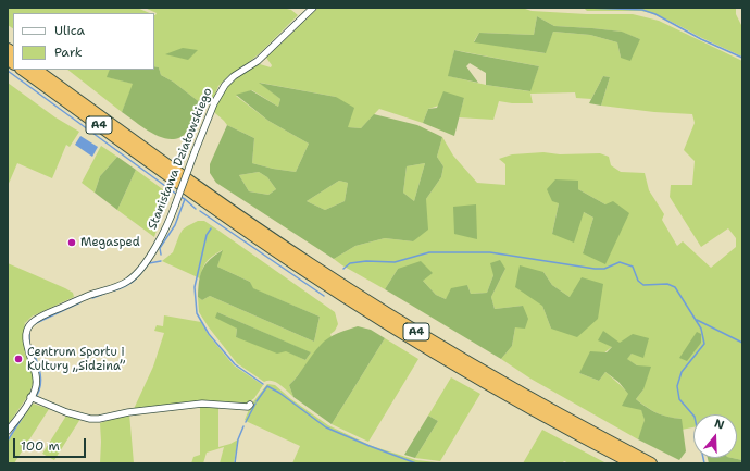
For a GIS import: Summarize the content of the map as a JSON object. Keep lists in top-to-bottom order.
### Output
{
  "streets": {
    "highway": ["A4"],
    "street": ["Stanisława Działowskiego"]
  },
  "places": ["Megasped", "Centrum Sportu i Kultury „Sidzina”"],
  "legend": ["Ulica", "Park"],
  "scale_bar": "100 m",
  "north": "top"
}
